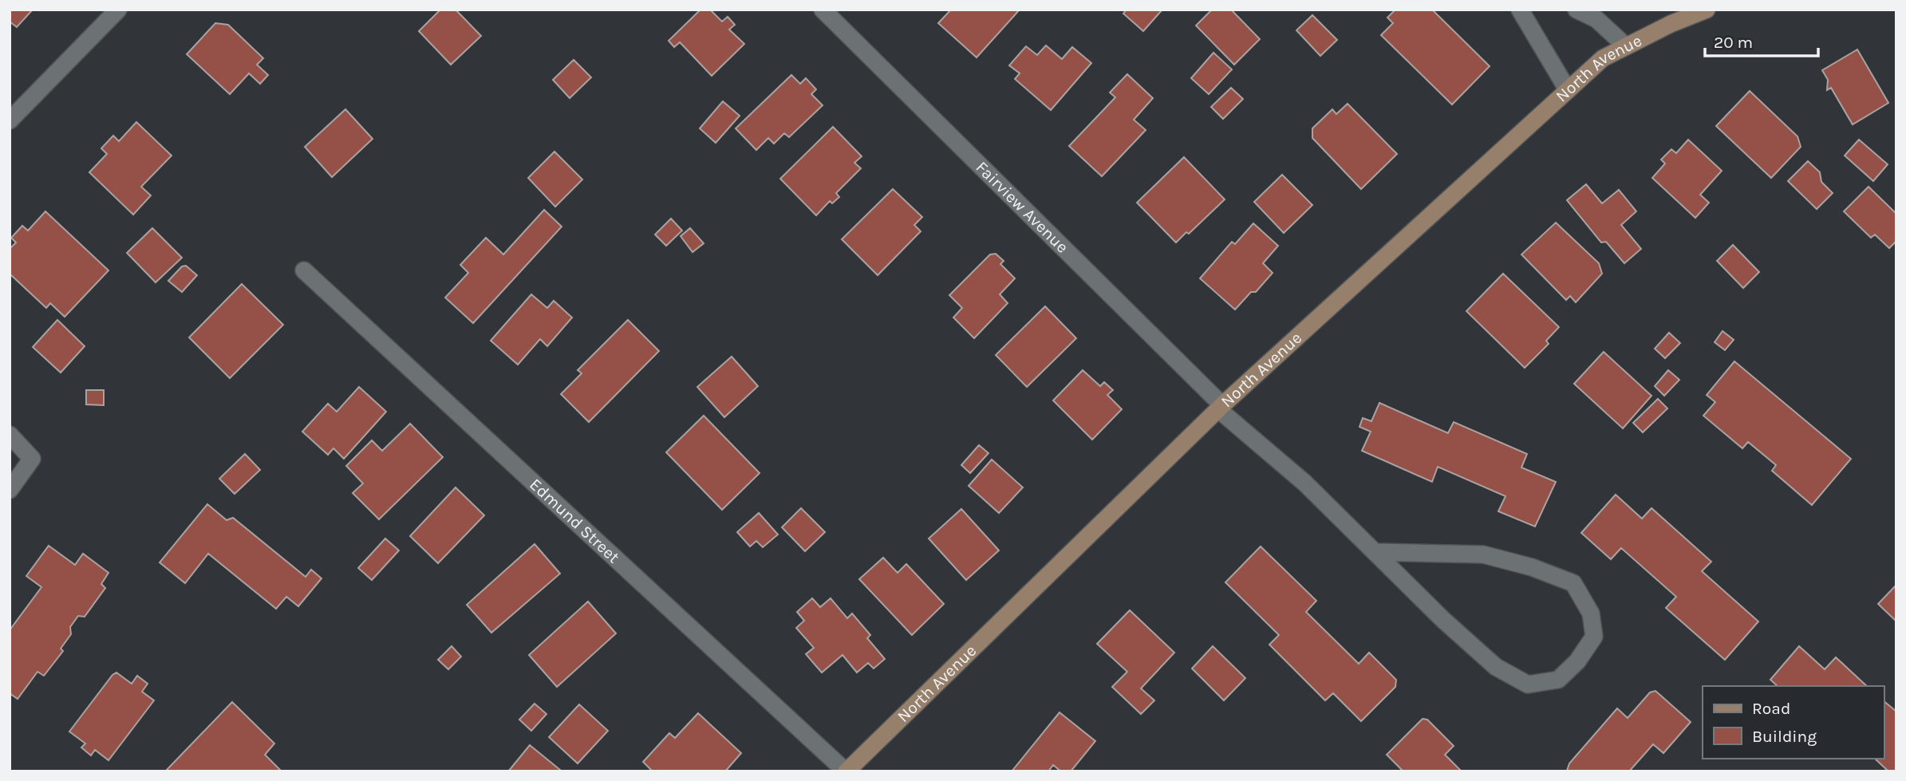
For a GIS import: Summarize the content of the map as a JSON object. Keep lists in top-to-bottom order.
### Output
{
  "streets": {
    "street": ["North Avenue", "Fairview Avenue", "Edmund Street"]
  },
  "crossings": [
    ["North Avenue", "Fairview Avenue"],
    ["North Avenue", "Edmund Street"]
  ],
  "legend": ["Road", "Building"],
  "scale_bar": "20 m"
}
